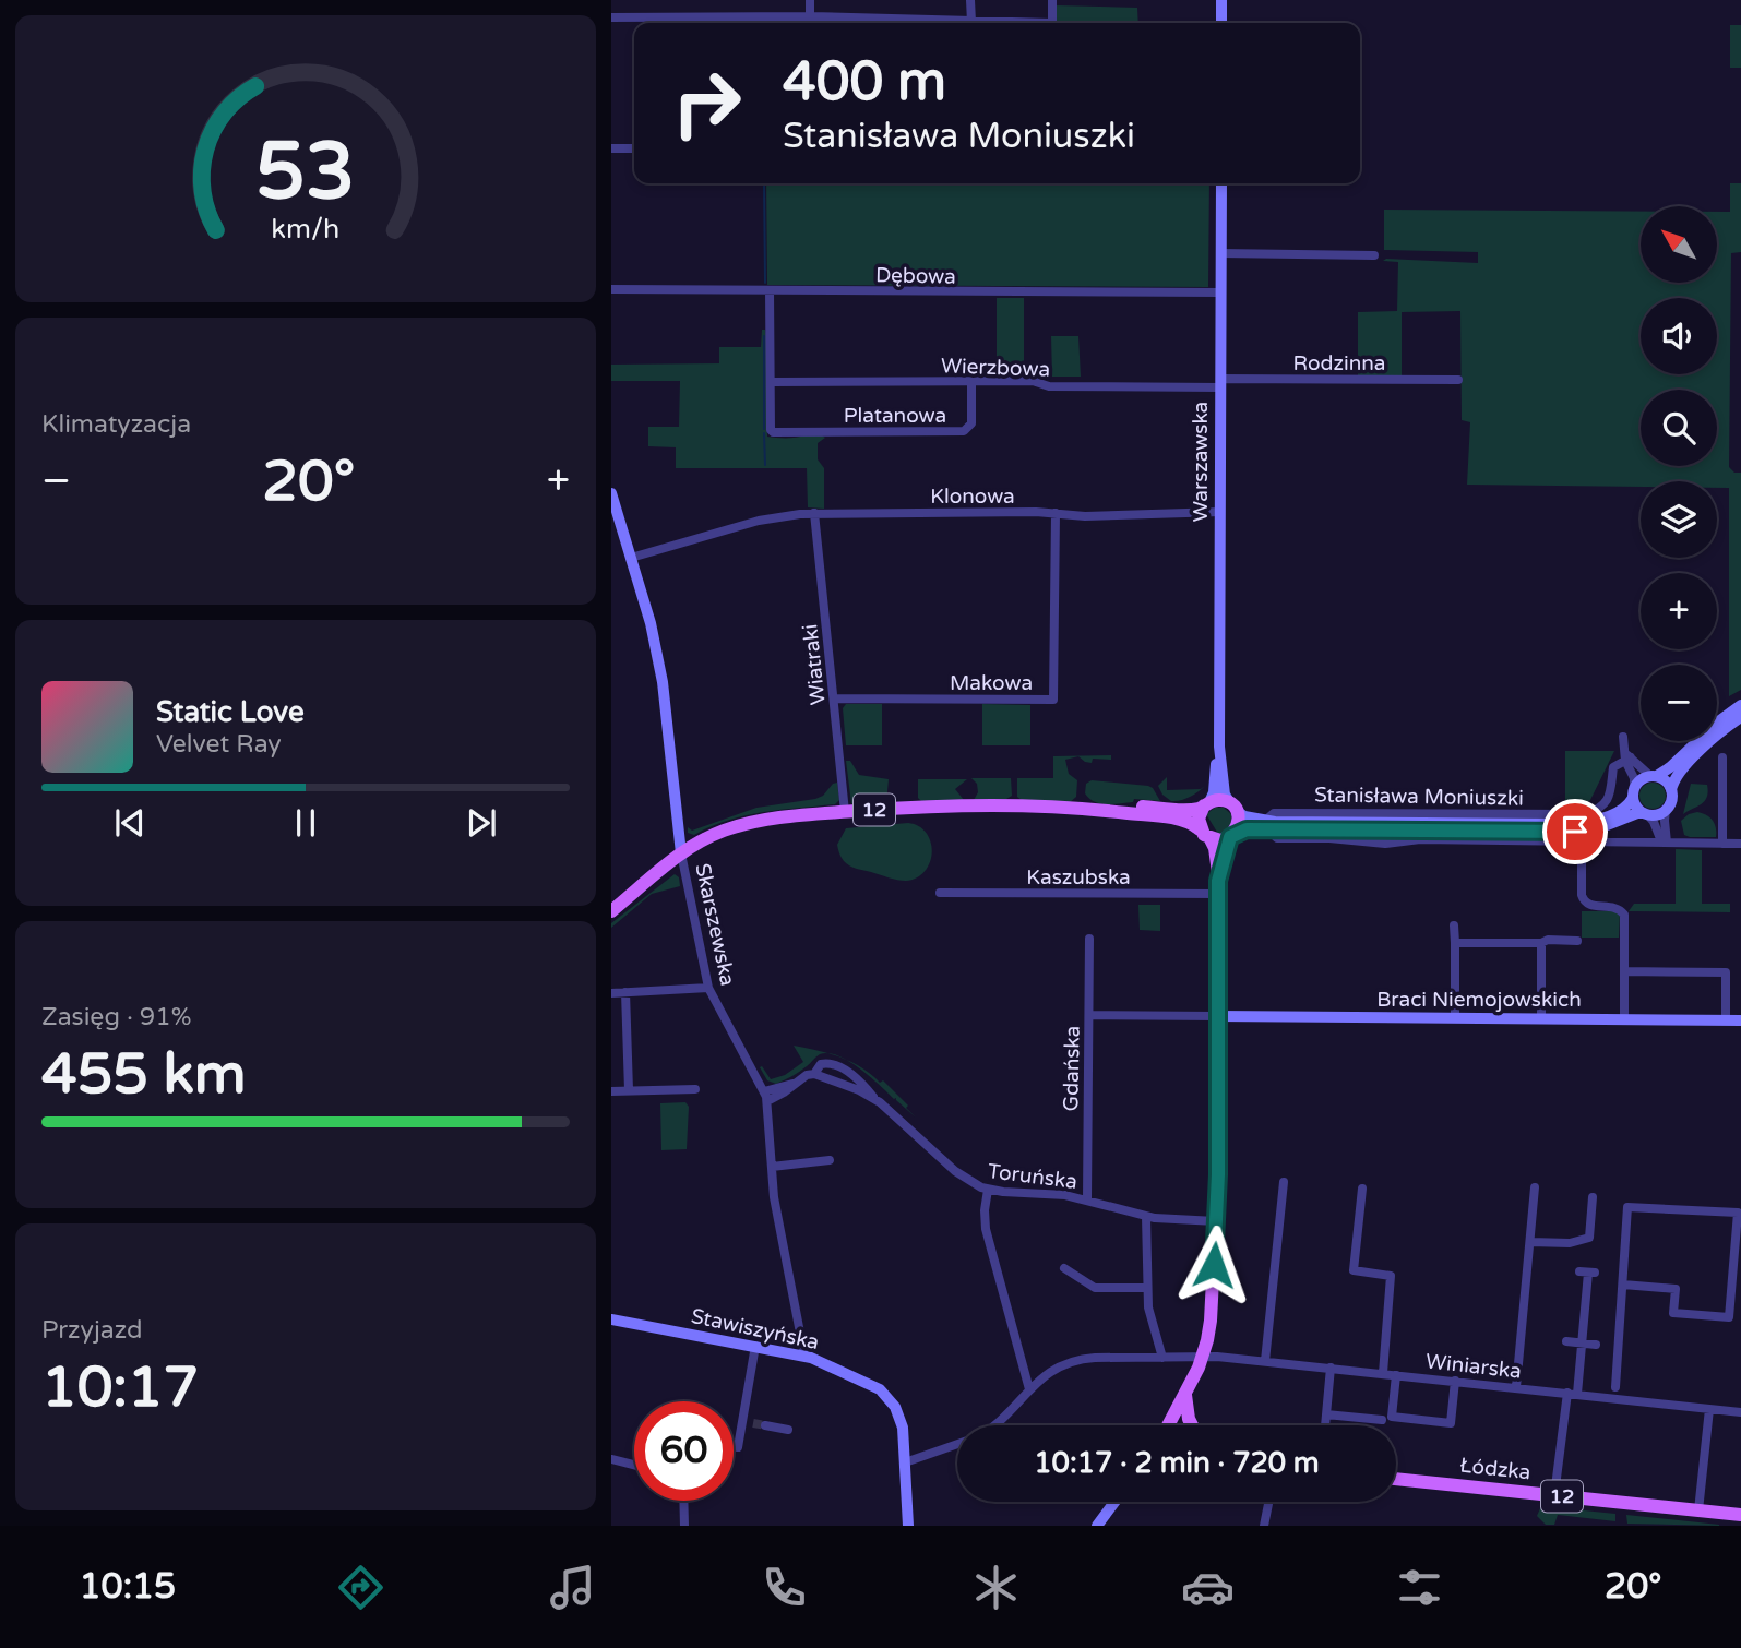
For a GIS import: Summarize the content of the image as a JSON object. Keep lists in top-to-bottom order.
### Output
{
  "streets": {
    "main road": [
      "Warszawska",
      "Stanisława Moniuszki",
      "12",
      "Skarszewska",
      "Braci Niemojowskich",
      "Stawiszyńska",
      "Łódzka"
    ],
    "street": [
      "Dębowa",
      "Rodzinna",
      "Wierzbowa",
      "Platanowa",
      "Klonowa",
      "Wiatraki",
      "Makowa",
      "Kaszubska",
      "Gdańska",
      "Toruńska",
      "Winiarska"
    ]
  },
  "crossings": [
    ["Dębowa", "Warszawska"],
    ["Rodzinna", "Wierzbowa"],
    ["Rodzinna", "Warszawska"],
    ["Wierzbowa", "Platanowa"],
    ["Wierzbowa", "Warszawska"],
    ["Warszawska", "Klonowa"],
    ["Warszawska", "Stanisława Moniuszki"],
    ["Warszawska", "12"],
    ["Klonowa", "Wiatraki"],
    ["Klonowa", "Makowa"],
    ["Klonowa", "Skarszewska"],
    ["Wiatraki", "Makowa"],
    ["Wiatraki", "12"],
    ["Stanisława Moniuszki", "12"],
    ["12", "Skarszewska"],
    ["Skarszewska", "Stawiszyńska"],
    ["Gdańska", "Toruńska"],
    ["Stawiszyńska", "Winiarska"]
  ],
  "north": "top left",
  "page": {
    "turn": ["400 m", "Stanisława Moniuszki"],
    "map_buttons": ["+", "−"],
    "tile": [
      "Klimatyzacja",
      ["Zasięg · 91%", "455 km"],
      ["Przyjazd", "10:17"]
    ],
    "heat": ["−", "20°", "+"],
    "song": ["Static Love", "Velvet Ray"],
    "limit": "60",
    "trip": "10:17 · 2 min · 720 m",
    "tabs": ["10:15", "20°"],
    "gauge": ["53", "km/h"]
  }
}
